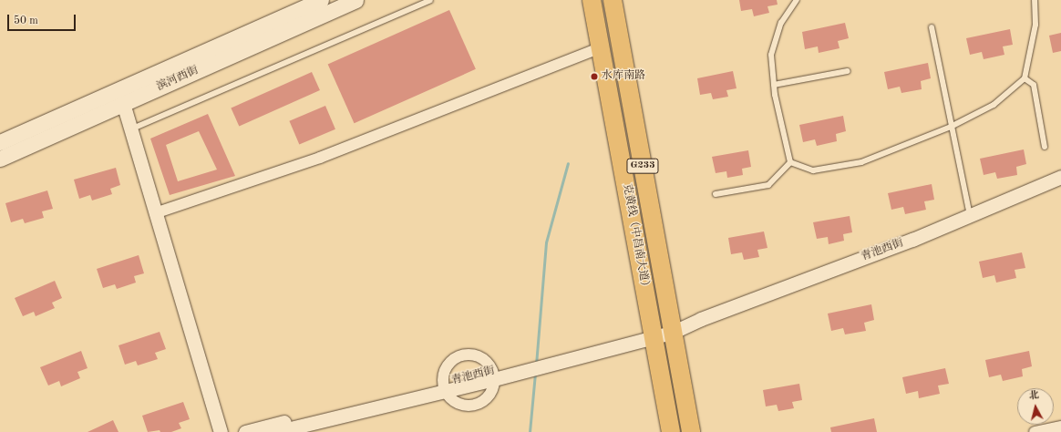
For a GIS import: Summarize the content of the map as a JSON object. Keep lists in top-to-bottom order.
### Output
{
  "streets": {
    "highway": ["G233", "克黄线（中昌南大道）"],
    "main road": ["滨河西街"],
    "street": ["青池西街"]
  },
  "crossings": [
    ["克黄线（中昌南大道）", "青池西街"]
  ],
  "places": ["水库南路"],
  "scale_bar": "50 m",
  "north": "top"
}
